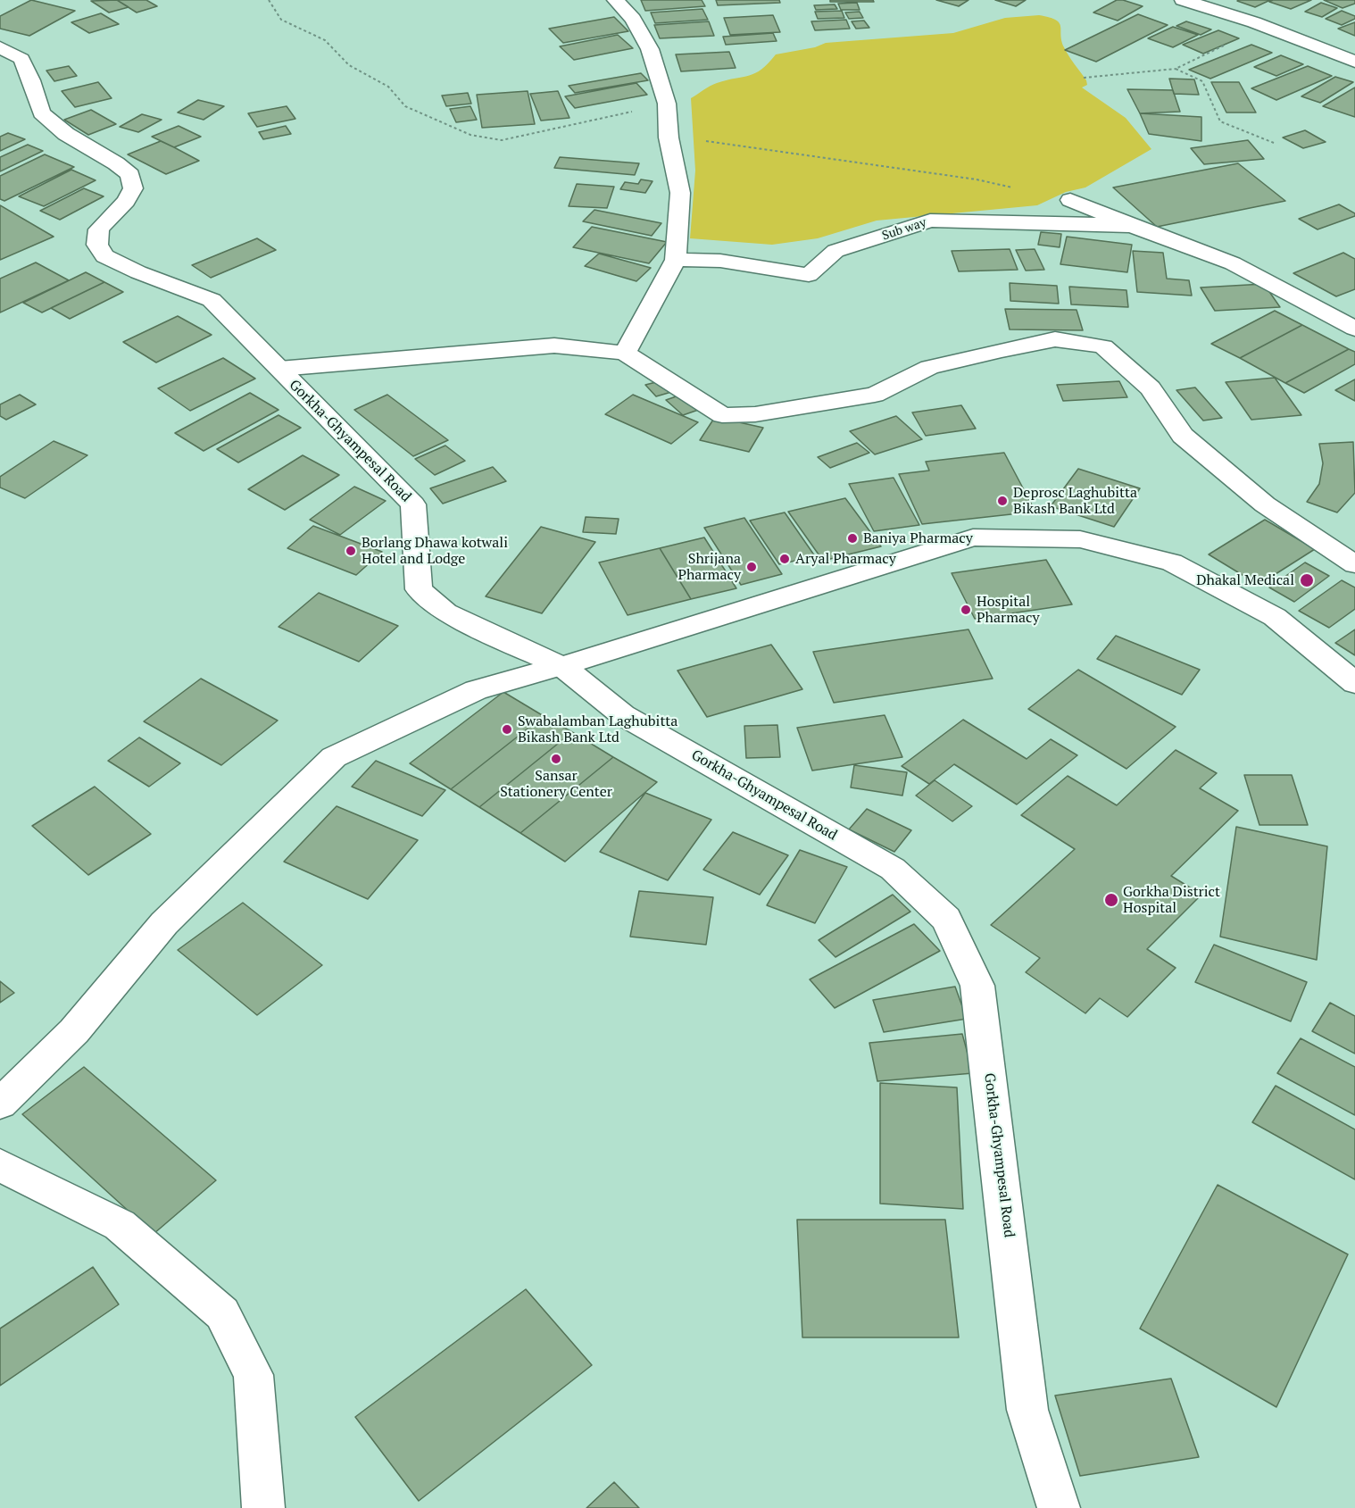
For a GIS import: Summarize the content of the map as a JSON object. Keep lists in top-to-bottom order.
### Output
{
  "streets": {
    "street": ["Sub way", "Gorkha-Ghyampesal Road"]
  },
  "places": [
    "Deprosc Laghubitta Bikash Bank Ltd",
    "Baniya Pharmacy",
    "Borlang Dhawa kotwali Hotel and Lodge",
    "Aryal Pharmacy",
    "Shrijana Pharmacy",
    "Dhakal Medical",
    "Hospital Pharmacy",
    "Swabalamban Laghubitta Bikash Bank Ltd",
    "Sansar Stationery Center",
    "Gorkha District Hospital"
  ]
}
